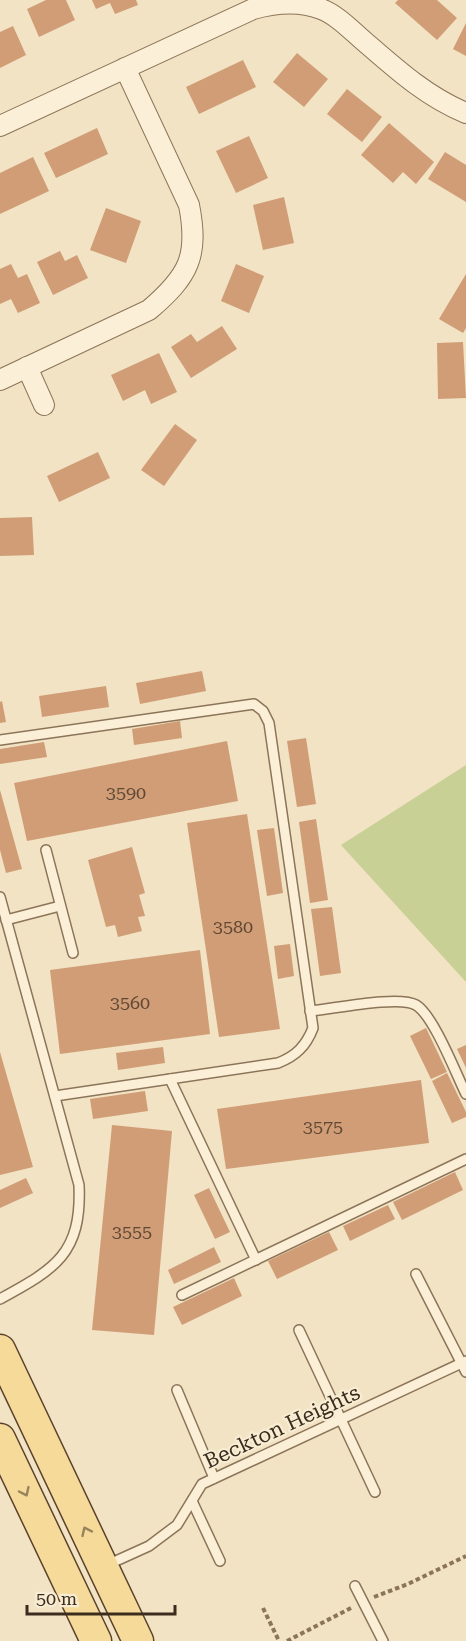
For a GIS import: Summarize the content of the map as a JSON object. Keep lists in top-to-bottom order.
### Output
{
  "streets": {
    "lane": ["Beckton Heights"]
  },
  "house_numbers": [
    "3590",
    "3580",
    "3560",
    "3575",
    "3555"
  ],
  "scale_bar": "50 m"
}
